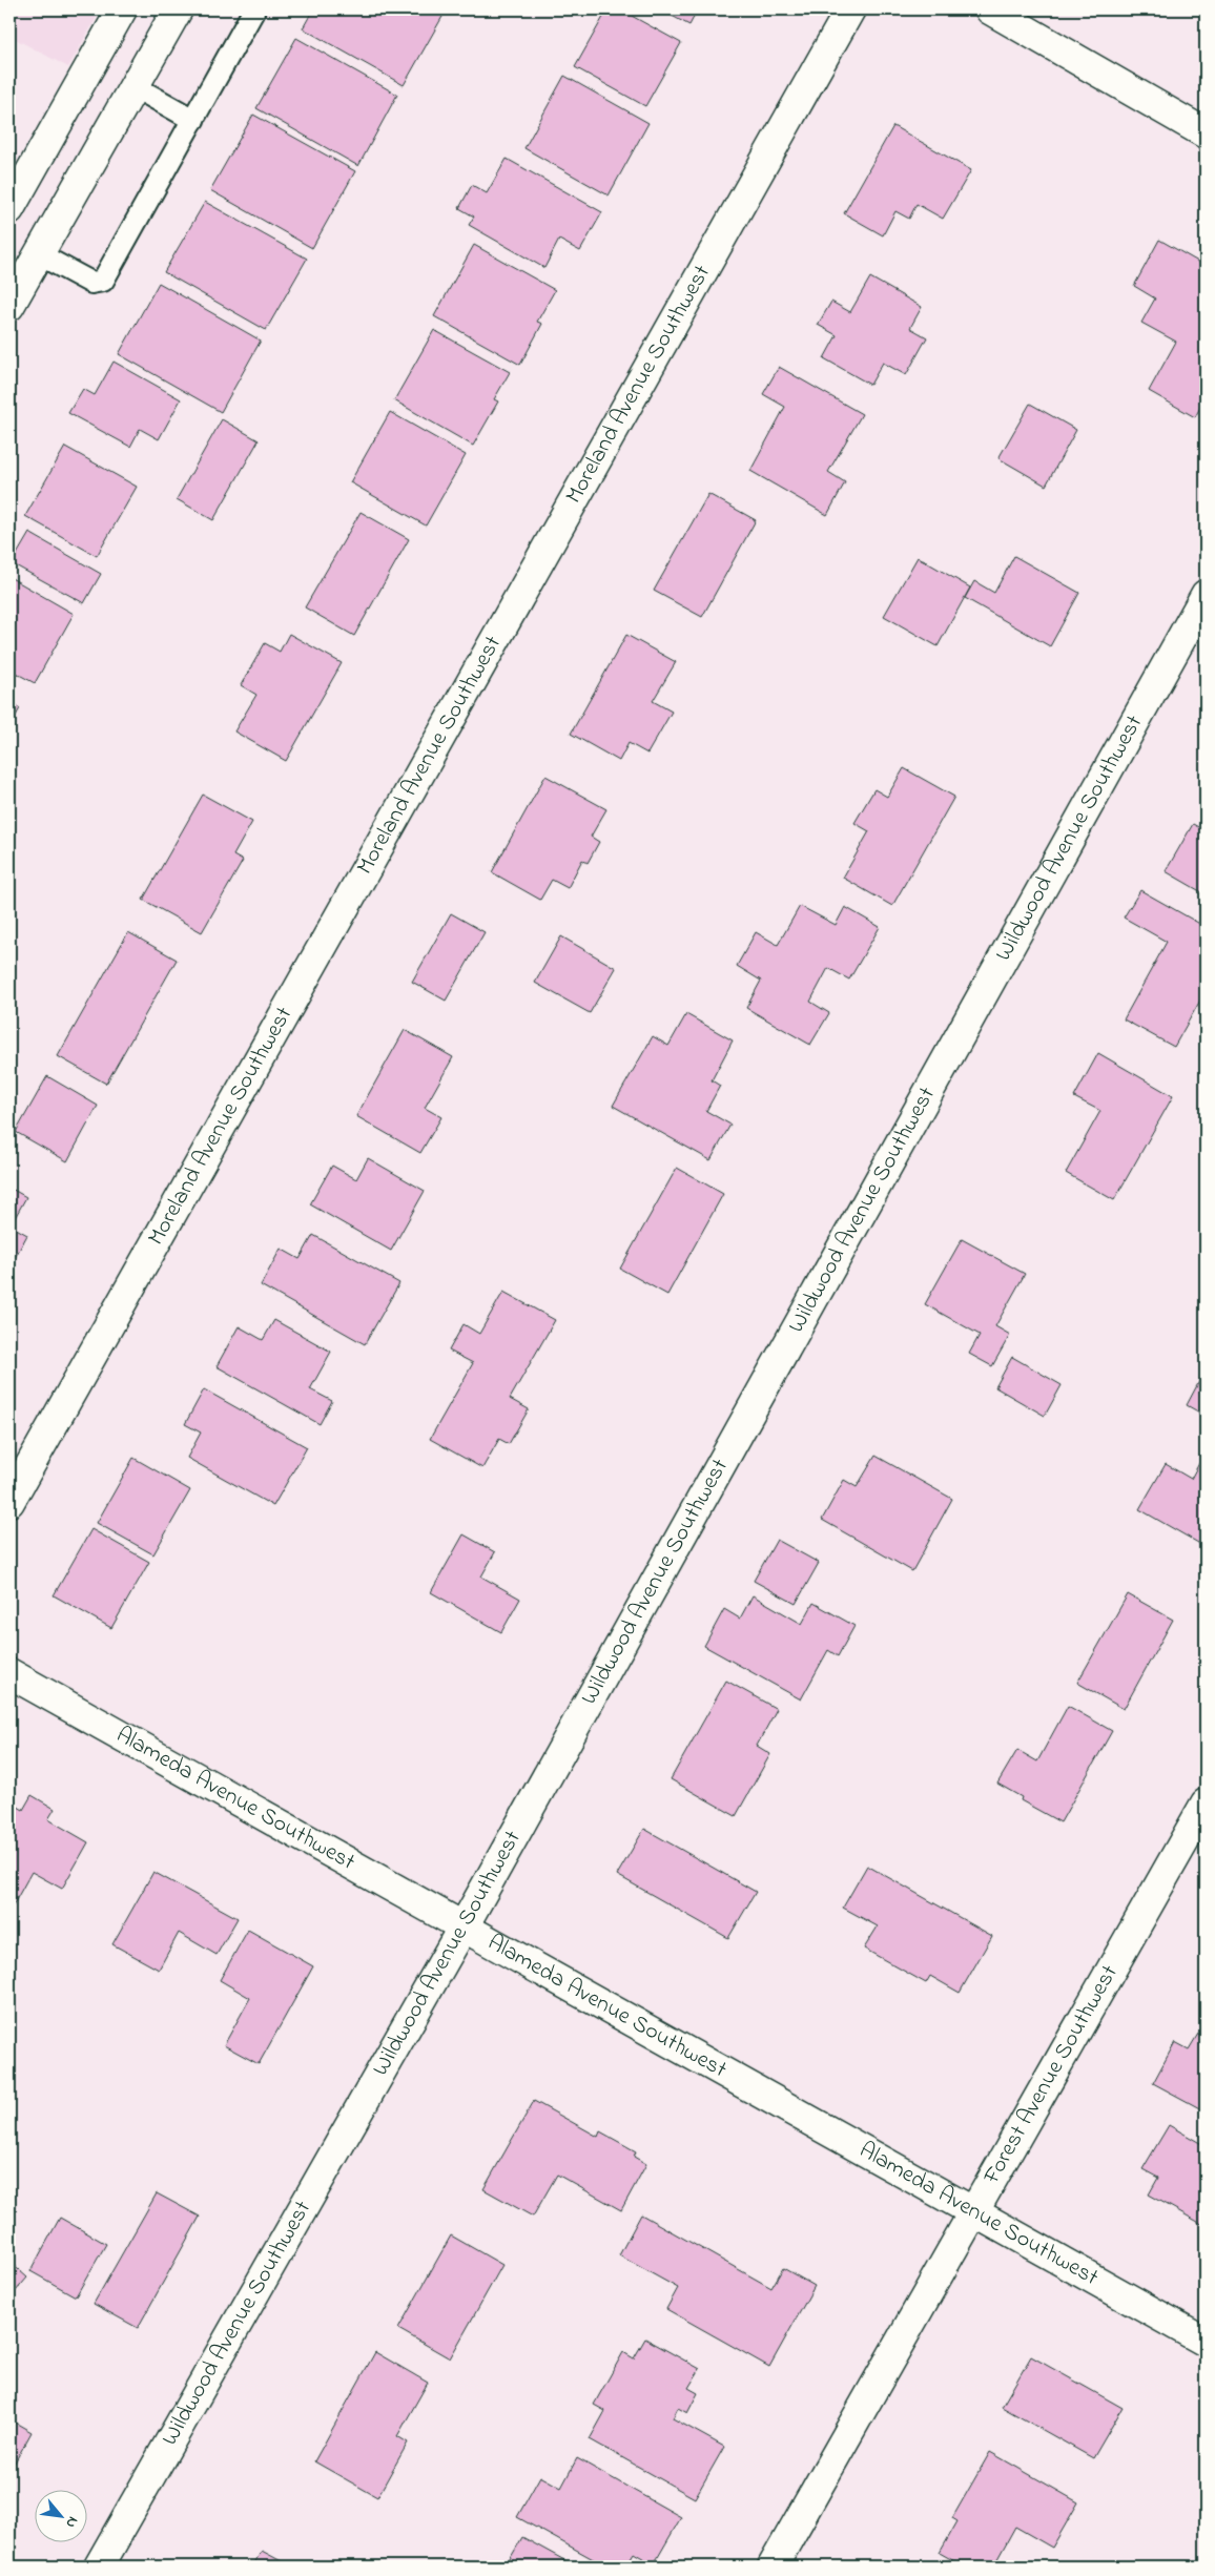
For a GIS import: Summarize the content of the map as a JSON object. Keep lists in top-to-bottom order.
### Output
{
  "streets": {
    "street": [
      "Moreland Avenue Southwest",
      "Wildwood Avenue Southwest",
      "Alameda Avenue Southwest",
      "Forest Avenue Southwest"
    ]
  },
  "crossings": [
    ["Wildwood Avenue Southwest", "Alameda Avenue Southwest"],
    ["Alameda Avenue Southwest", "Forest Avenue Southwest"]
  ],
  "north": "bottom right"
}
